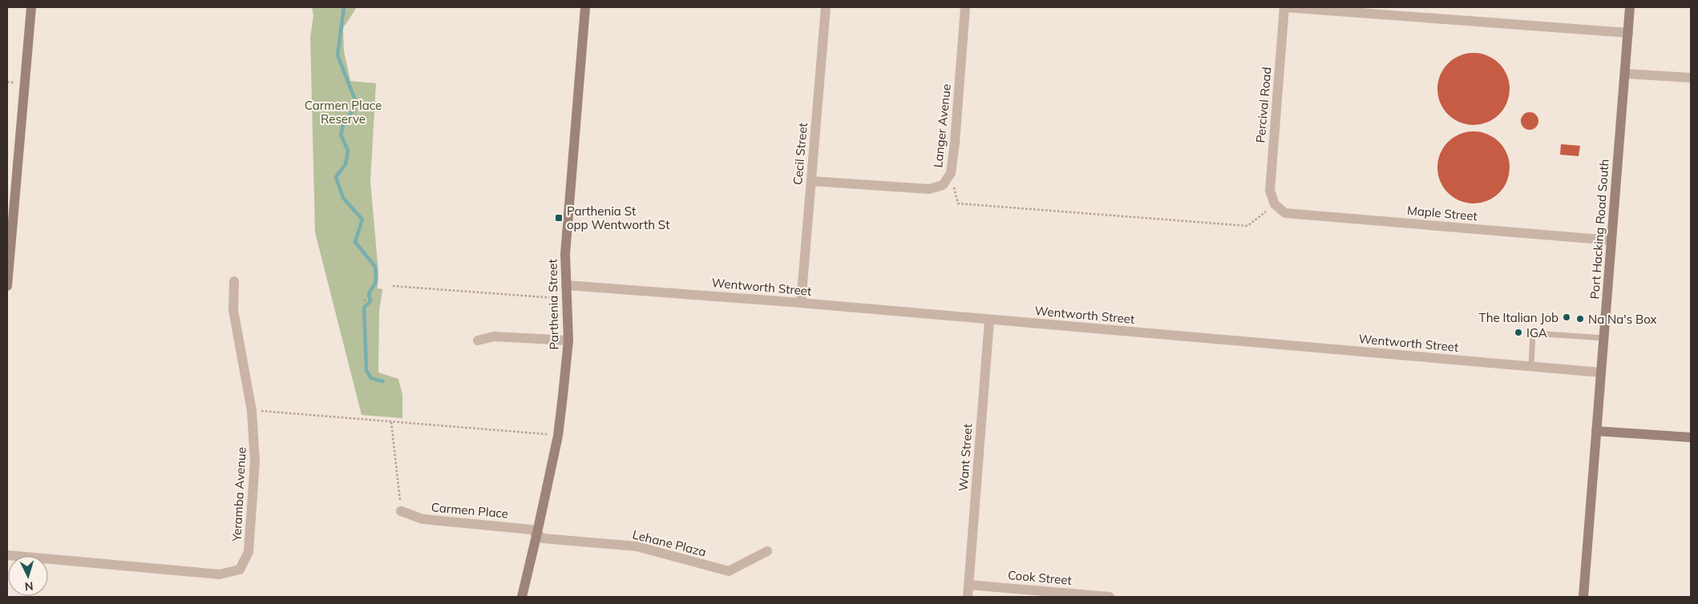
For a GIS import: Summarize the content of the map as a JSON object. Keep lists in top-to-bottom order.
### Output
{
  "streets": {
    "street": [
      "Percival Road",
      "Langer Avenue",
      "Cecil Street",
      "Maple Street",
      "Port Hacking Road South",
      "Wentworth Street",
      "Parthenia Street",
      "Want Street",
      "Yeramba Avenue",
      "Carmen Place",
      "Lehane Plaza",
      "Cook Street"
    ]
  },
  "crossings": [
    ["Percival Road", "Maple Street"],
    ["Langer Avenue", "Cecil Street"],
    ["Cecil Street", "Wentworth Street"],
    ["Maple Street", "Port Hacking Road South"],
    ["Port Hacking Road South", "Wentworth Street"],
    ["Wentworth Street", "Parthenia Street"],
    ["Wentworth Street", "Want Street"],
    ["Parthenia Street", "Carmen Place"],
    ["Parthenia Street", "Lehane Plaza"],
    ["Want Street", "Cook Street"],
    ["Carmen Place", "Lehane Plaza"]
  ],
  "parks": ["Carmen Place Reserve"],
  "places": {
    "transit": ["Parthenia St opp Wentworth St"],
    "other": ["The Italian Job", "Na Na's Box", "IGA"]
  },
  "north": "bottom"
}
